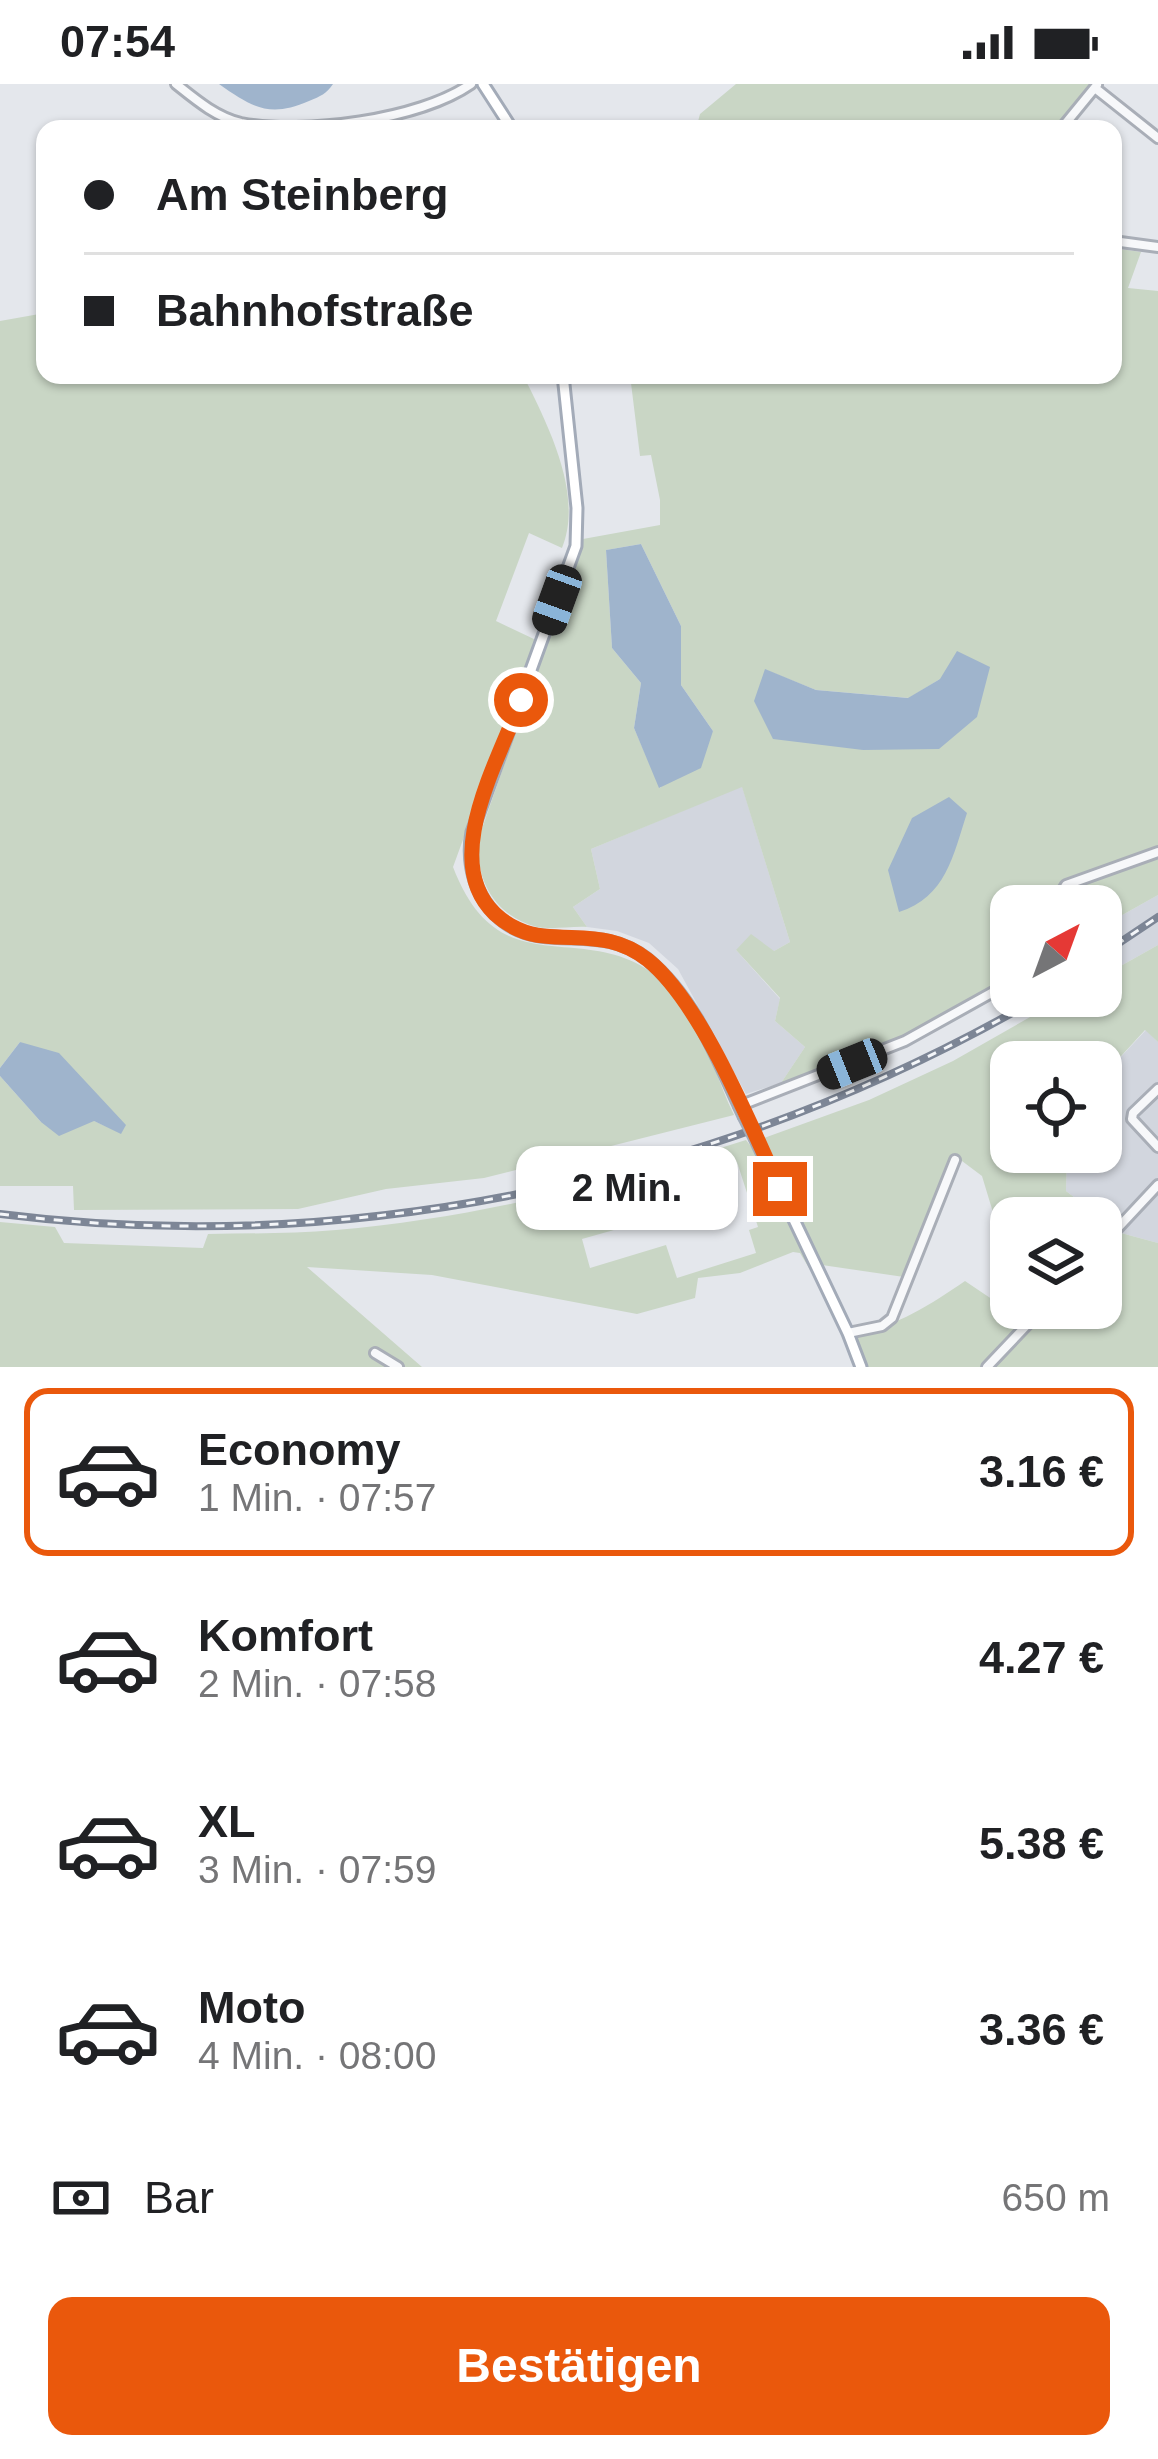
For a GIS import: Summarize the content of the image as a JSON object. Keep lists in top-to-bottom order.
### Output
{
  "north": "top right",
  "page": {
    "status": "07:54",
    "banner": ["Am Steinberg", "Bahnhofstraße"],
    "bubble": "2 Min.",
    "list": [
      {
        "name": "Economy",
        "note": "1 Min. · 07:57",
        "value": "3.16 €"
      },
      {
        "name": "Komfort",
        "note": "2 Min. · 07:58",
        "value": "4.27 €"
      },
      {
        "name": "XL",
        "note": "3 Min. · 07:59",
        "value": "5.38 €"
      },
      {
        "name": "Moto",
        "note": "4 Min. · 08:00",
        "value": "3.36 €"
      }
    ],
    "pay": ["Bar", "650 m"],
    "buttons": "Bestätigen"
  }
}
